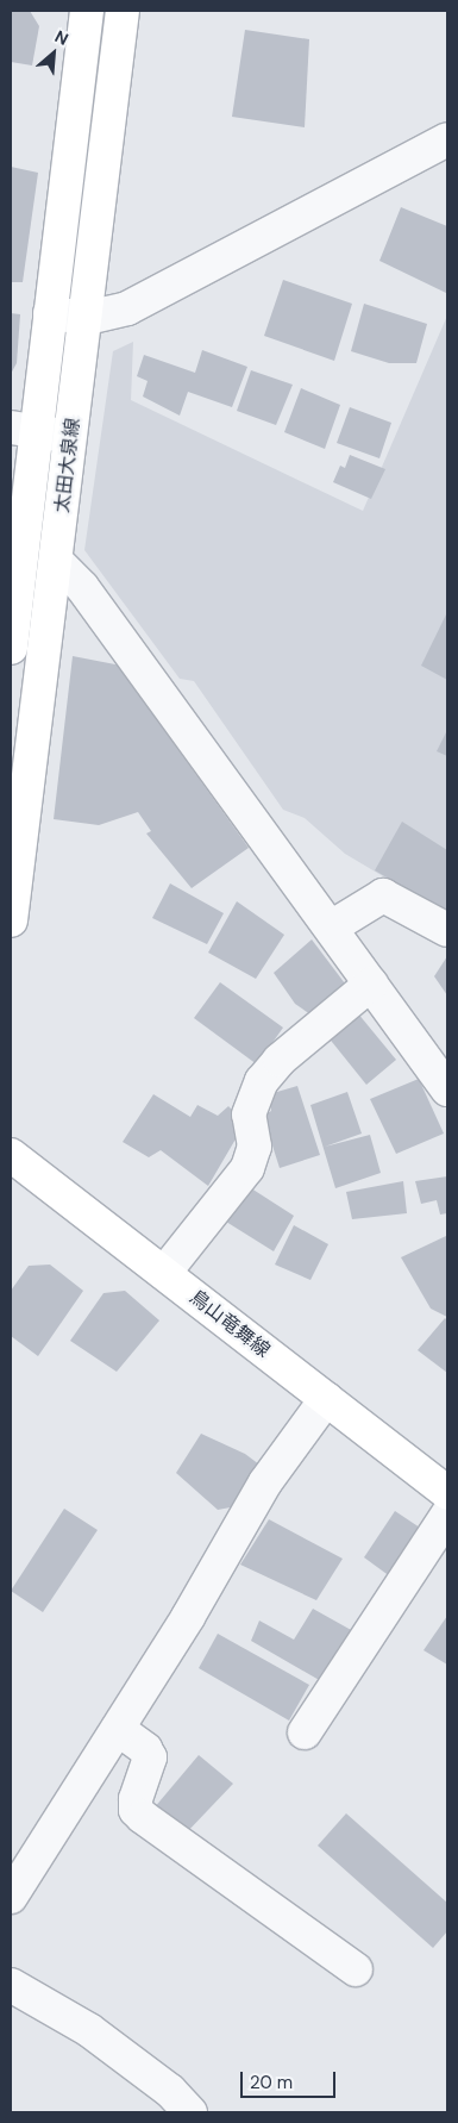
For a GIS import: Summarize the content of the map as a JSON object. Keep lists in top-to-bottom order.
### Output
{
  "streets": {
    "main road": ["太田大泉線", "鳥山竜舞線"]
  },
  "scale_bar": "20 m",
  "north": "top right"
}
